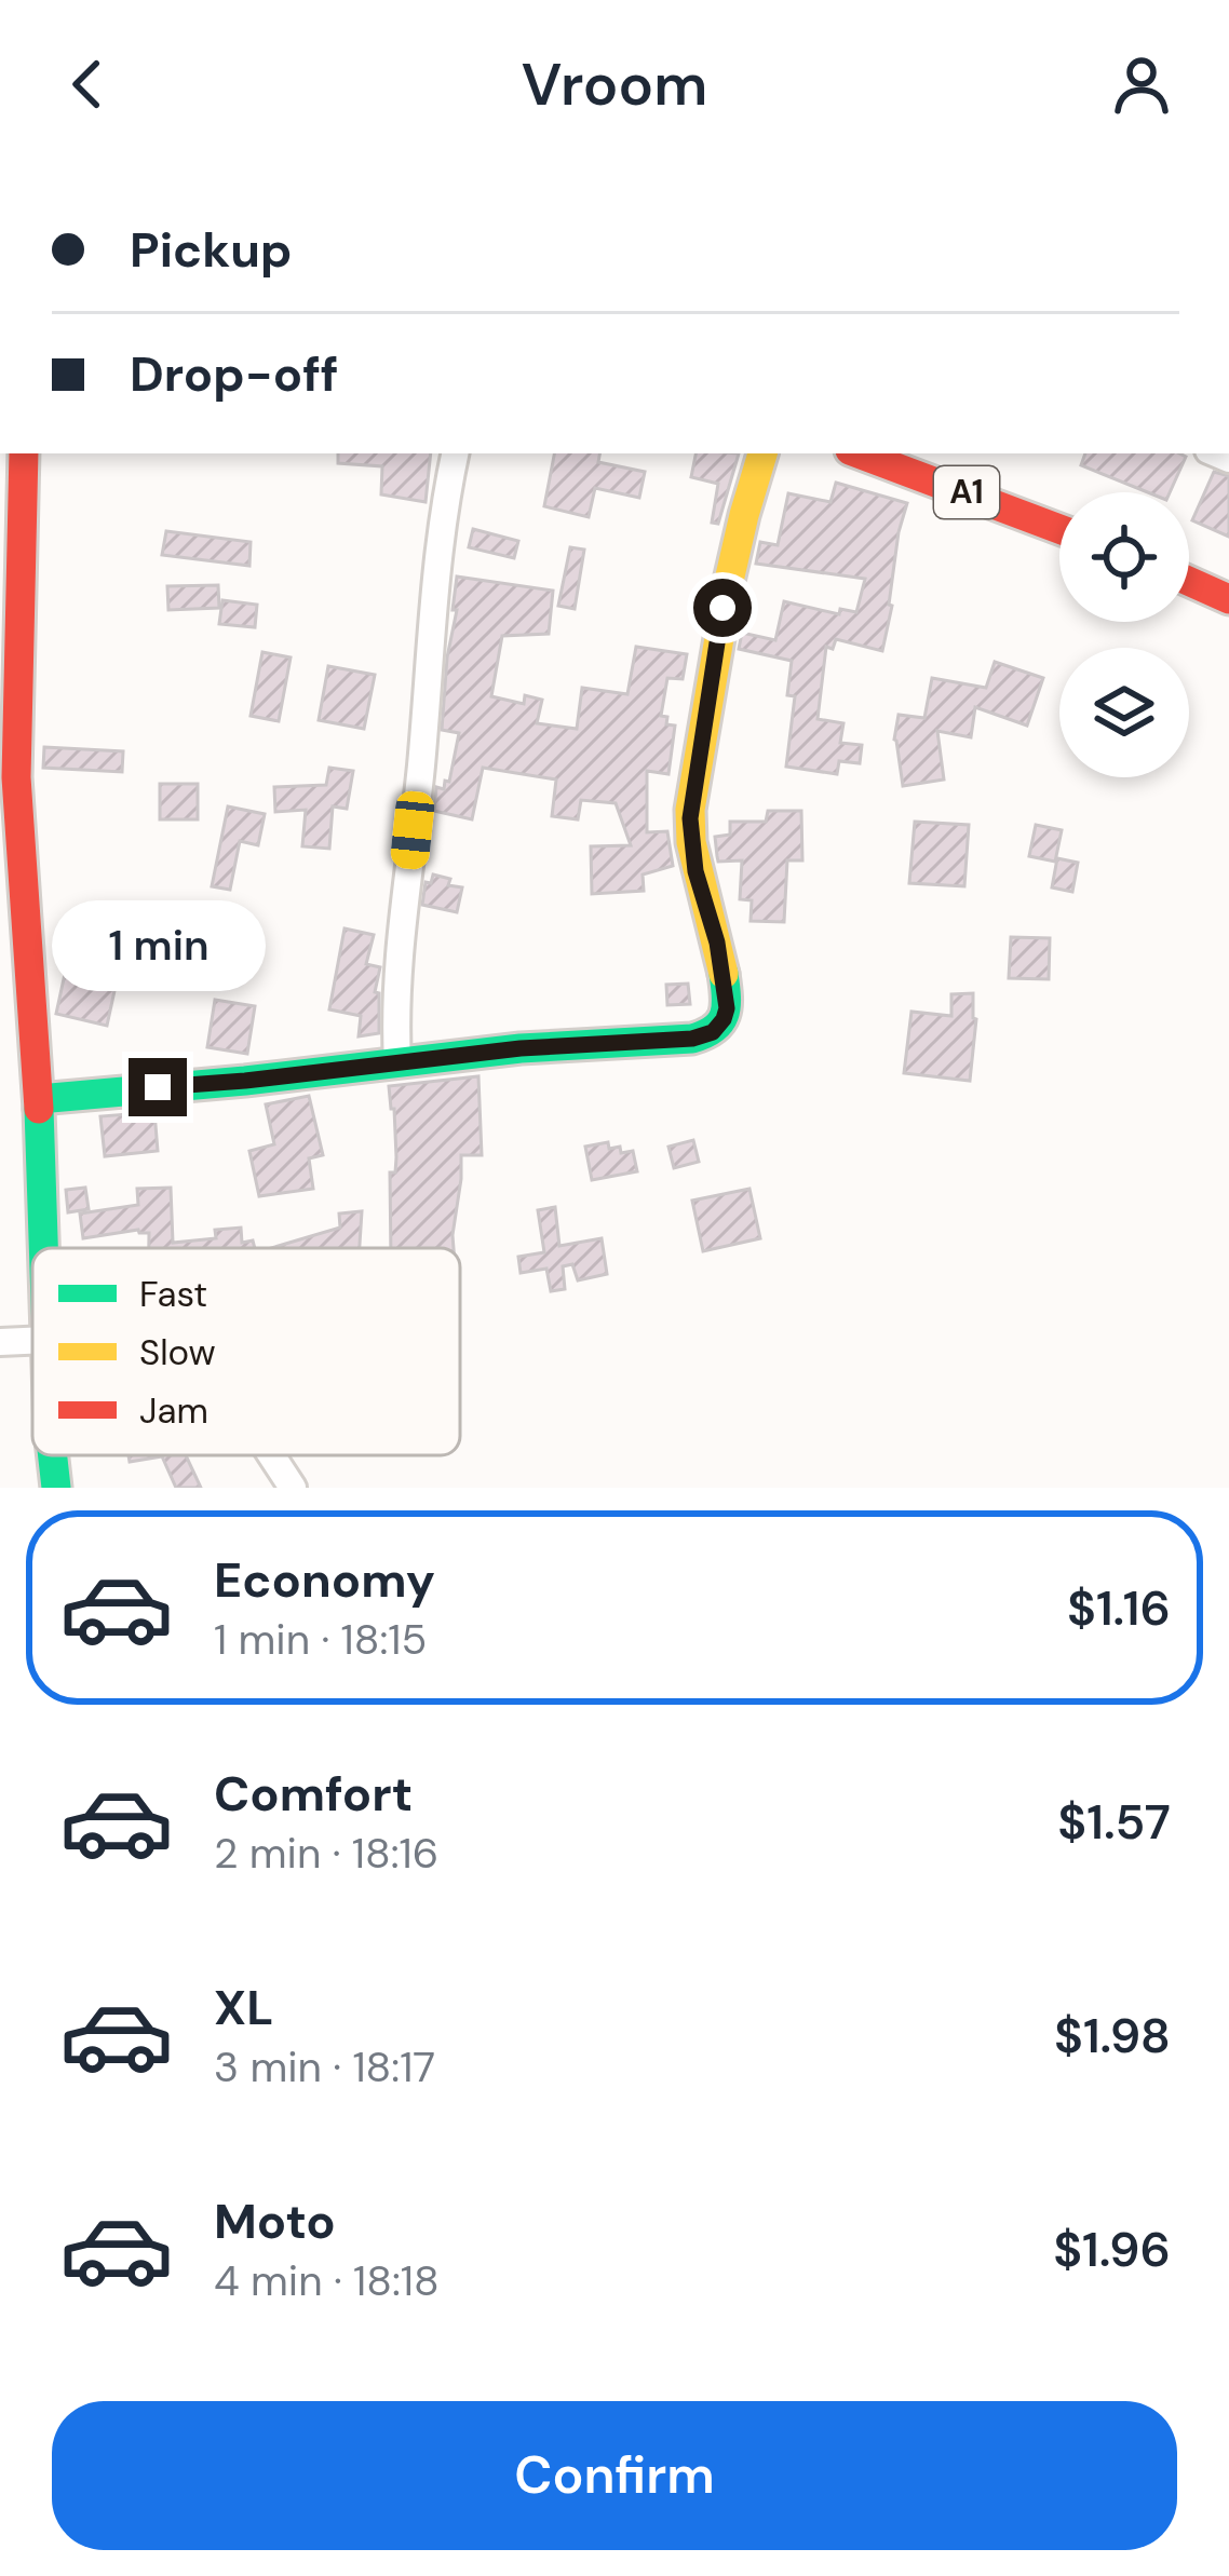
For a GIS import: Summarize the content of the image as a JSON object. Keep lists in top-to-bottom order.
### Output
{
  "streets": {
    "main road": ["A1"]
  },
  "legend": ["Fast", "Slow", "Jam"],
  "page": {
    "header": "Vroom",
    "banner": ["Pickup", "Drop-off"],
    "bubble": "1 min",
    "list": [
      {
        "name": "Economy",
        "note": "1 min · 18:15",
        "value": "$1.16"
      },
      {
        "name": "Comfort",
        "note": "2 min · 18:16",
        "value": "$1.57"
      },
      {
        "name": "XL",
        "note": "3 min · 18:17",
        "value": "$1.98"
      },
      {
        "name": "Moto",
        "note": "4 min · 18:18",
        "value": "$1.96"
      }
    ],
    "buttons": "Confirm"
  }
}
